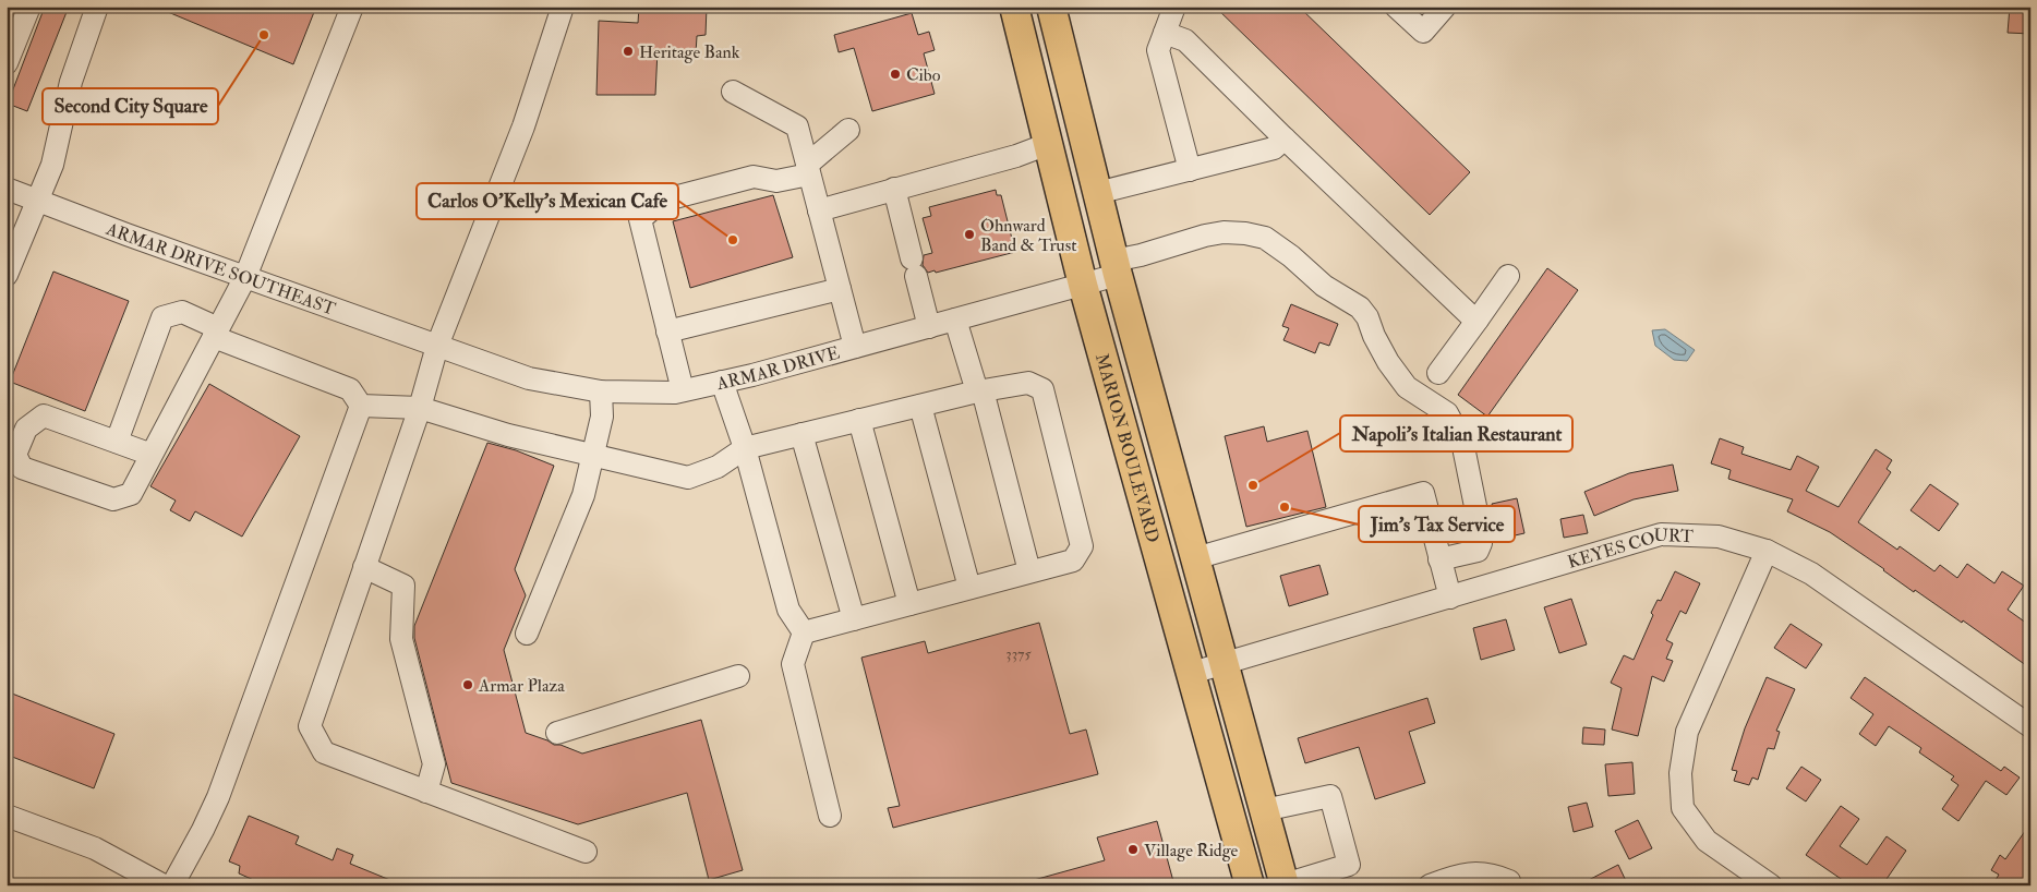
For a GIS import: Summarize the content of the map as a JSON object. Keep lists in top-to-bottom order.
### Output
{
  "streets": {
    "main road": ["MARION BOULEVARD"],
    "street": ["ARMAR DRIVE SOUTHEAST", "ARMAR DRIVE", "KEYES COURT"]
  },
  "crossings": [
    ["ARMAR DRIVE SOUTHEAST", "ARMAR DRIVE"],
    ["ARMAR DRIVE", "MARION BOULEVARD"],
    ["MARION BOULEVARD", "KEYES COURT"]
  ],
  "places": [
    "Second City Square",
    "Heritage Bank",
    "Cibo",
    "Ohnward Band & Trust",
    "Carlos O'Kelly's Mexican Cafe",
    "Napoli's Italian Restaurant",
    "Jim's Tax Service",
    "Armar Plaza",
    "Village Ridge"
  ],
  "house_numbers": ["3375"]
}
